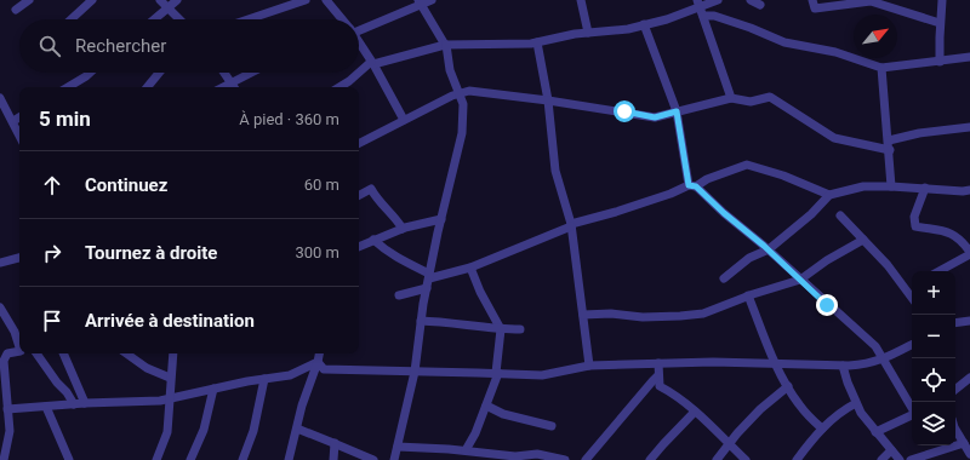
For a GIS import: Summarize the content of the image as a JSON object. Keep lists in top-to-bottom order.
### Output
{
  "north": "top right",
  "page": {
    "search": "Rechercher",
    "heading": ["5 min", "À pied · 360 m"],
    "list": [
      ["Continuez", "60 m"],
      ["Tournez à droite", "300 m"],
      "Arrivée à destination"
    ],
    "map_buttons": ["+", "−"]
  }
}
